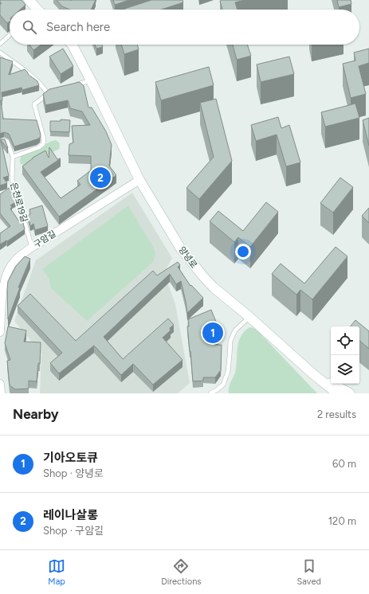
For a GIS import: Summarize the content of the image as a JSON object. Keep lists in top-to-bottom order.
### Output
{
  "streets": {
    "main road": ["양녕로"],
    "street": ["구암길"],
    "lane": ["은천로19길"]
  },
  "crossings": [
    ["은천로19길", "구암길"],
    ["구암길", "양녕로"]
  ],
  "page": {
    "search": "Search here",
    "pins": ["2", "1"],
    "heading": ["Nearby", "2 results"],
    "list": [
      {
        "mark": "1",
        "name": "기아오토큐",
        "note": "Shop · 양녕로",
        "value": "60 m"
      },
      {
        "mark": "2",
        "name": "레이나살롱",
        "note": "Shop · 구암길",
        "value": "120 m"
      }
    ],
    "nav": ["Map", "Directions", "Saved"]
  }
}
